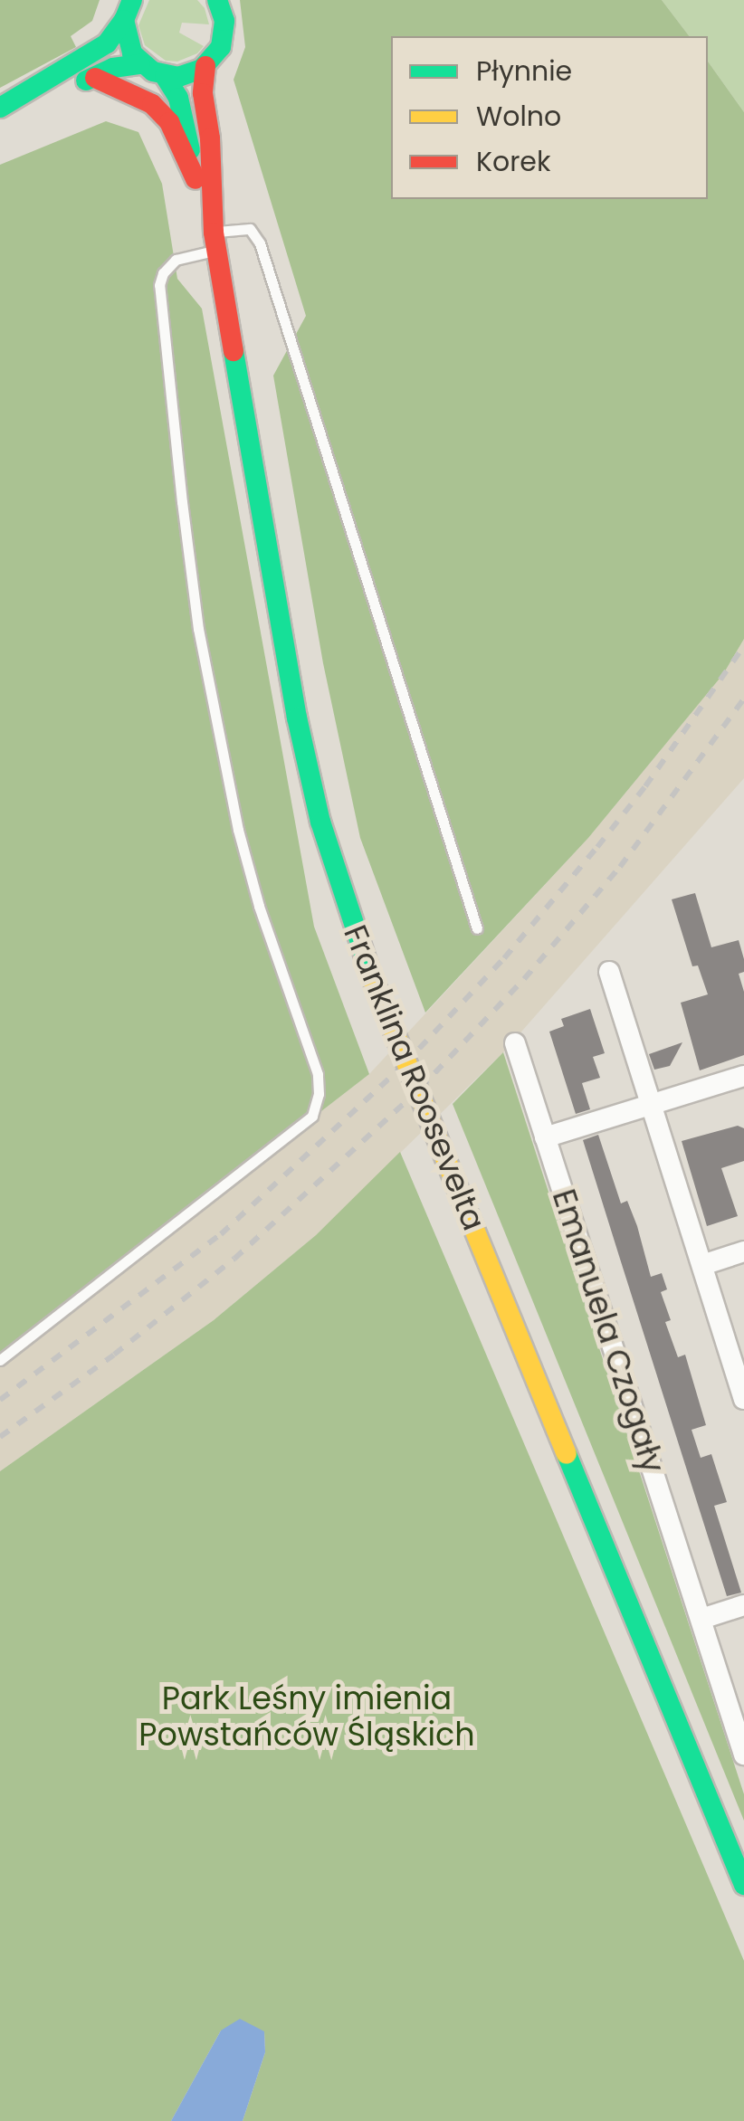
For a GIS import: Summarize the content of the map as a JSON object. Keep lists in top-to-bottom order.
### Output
{
  "streets": {
    "street": ["Franklina Roosevelta", "Emanuela Czogały"]
  },
  "parks": ["Park Leśny imienia Powstańców Śląskich"],
  "legend": ["Płynnie", "Wolno", "Korek"]
}
